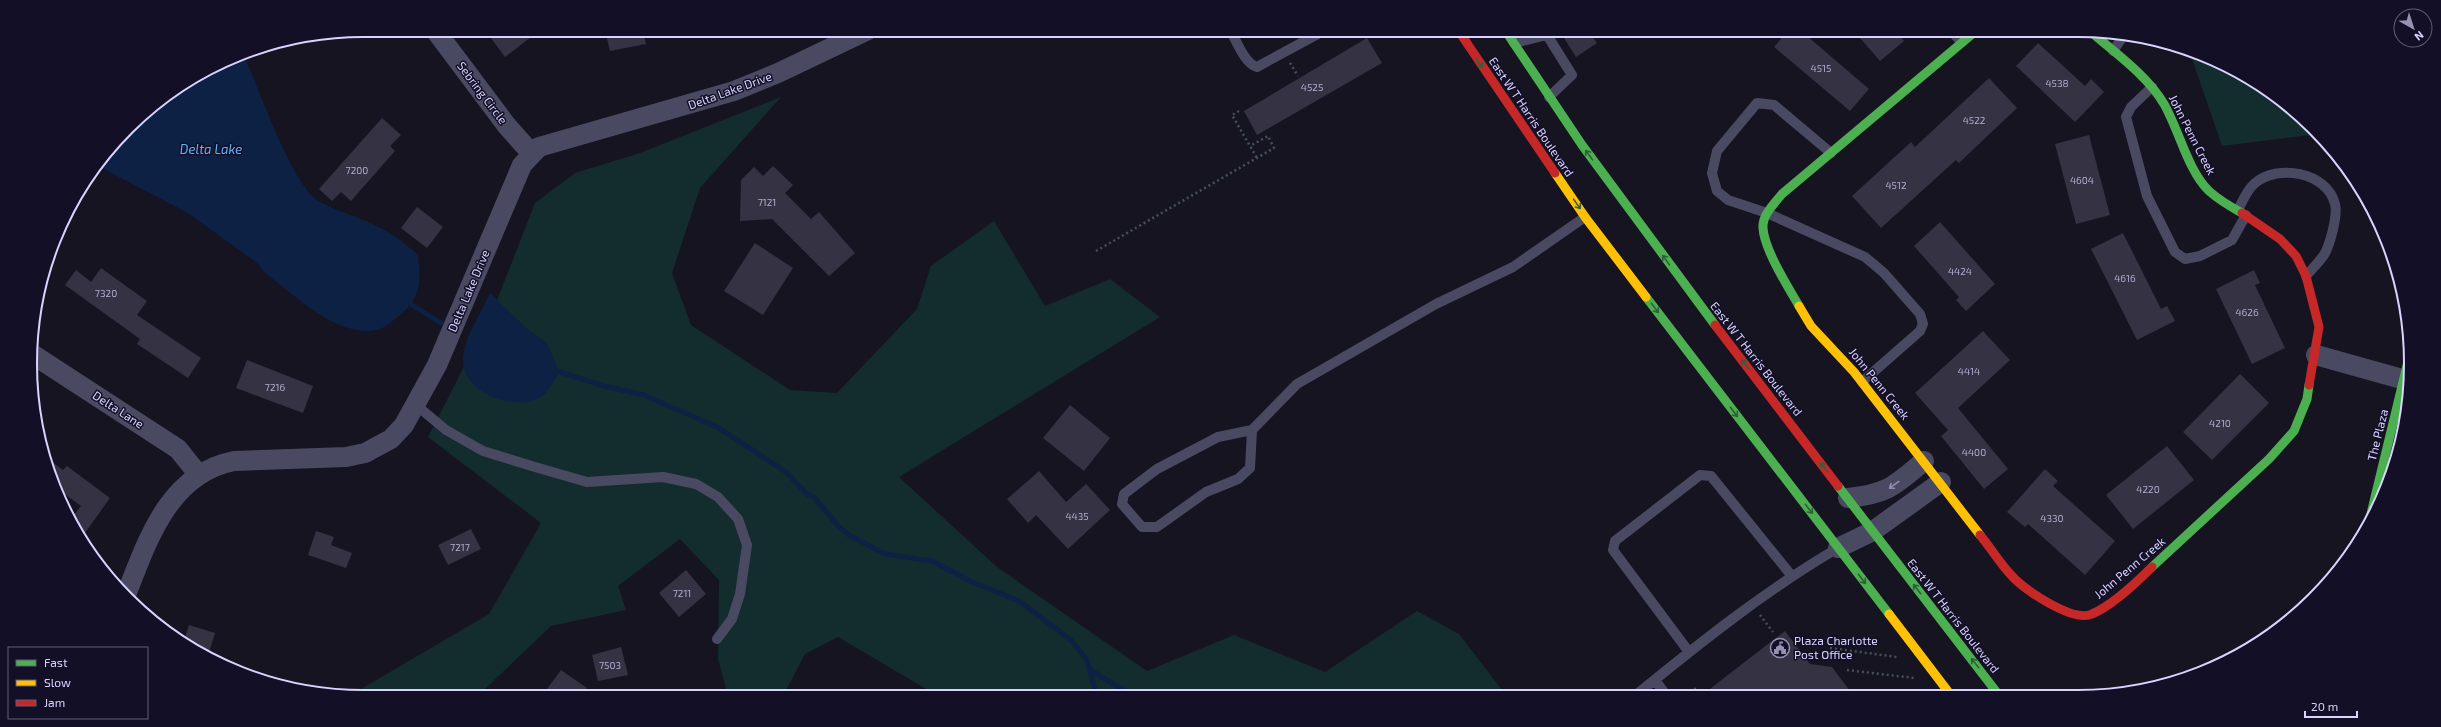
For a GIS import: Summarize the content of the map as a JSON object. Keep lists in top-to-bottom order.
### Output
{
  "streets": {
    "main road": ["East W T Harris Boulevard", "John Penn Creek", "The Plaza"],
    "street": ["Delta Lake Drive", "Sebring Circle", "Delta Lane"]
  },
  "crossings": [
    ["Delta Lake Drive", "Sebring Circle"],
    ["Delta Lake Drive", "Delta Lane"]
  ],
  "water": ["Delta Lake"],
  "places": {
    "public building": ["Plaza Charlotte Post Office"]
  },
  "house_numbers": [
    "4515",
    "4538",
    "4525",
    "4522",
    "7200",
    "4604",
    "4512",
    "7121",
    "4424",
    "4616",
    "7320",
    "4626",
    "4414",
    "7216",
    "4210",
    "4400",
    "4220",
    "4435",
    "4330",
    "7217",
    "7211",
    "7503"
  ],
  "legend": ["Fast", "Slow", "Jam"],
  "scale_bar": "20 m",
  "north": "bottom right"
}
